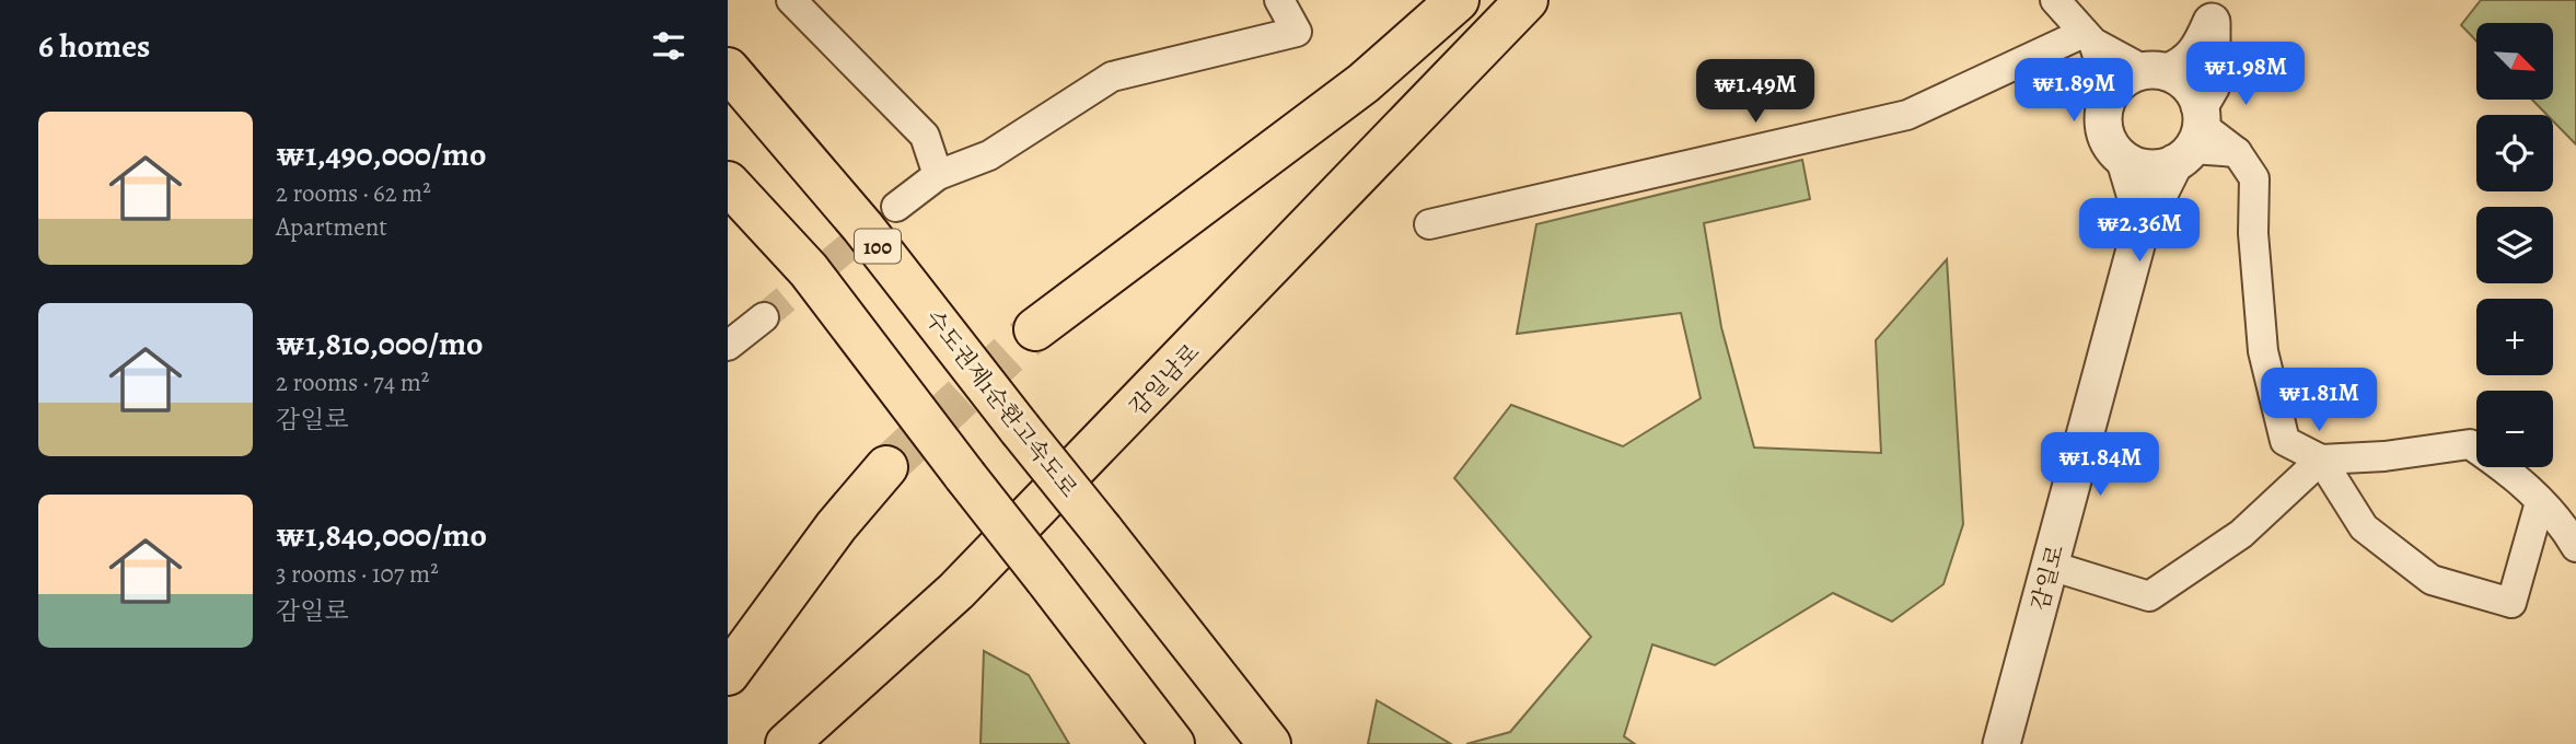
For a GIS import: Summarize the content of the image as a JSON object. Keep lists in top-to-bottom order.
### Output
{
  "streets": {
    "main road": ["100", "감일남로", "수도권제1순환고속도로"],
    "street": ["감일로"]
  },
  "north": "bottom right",
  "page": {
    "heading": "6 homes",
    "map_buttons": ["+", "−"],
    "price": [
      "₩1.98M",
      "₩1.89M",
      "₩1.49M",
      "₩2.36M",
      "₩1.81M",
      "₩1.84M"
    ],
    "list": [
      {
        "name": "₩1,490,000/mo",
        "note": "2 rooms · 62 m² · Apartment"
      },
      {
        "name": "₩1,810,000/mo",
        "note": "2 rooms · 74 m² · 감일로"
      },
      {
        "name": "₩1,840,000/mo",
        "note": "3 rooms · 107 m² · 감일로"
      }
    ]
  }
}
